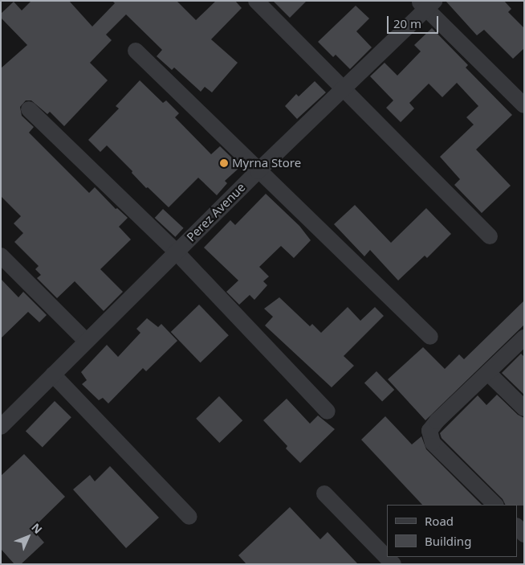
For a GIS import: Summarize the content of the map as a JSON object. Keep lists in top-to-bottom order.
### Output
{
  "streets": {
    "street": ["Perez Avenue"]
  },
  "places": ["Myrna Store"],
  "legend": ["Road", "Building"],
  "scale_bar": "20 m",
  "north": "top right"
}
